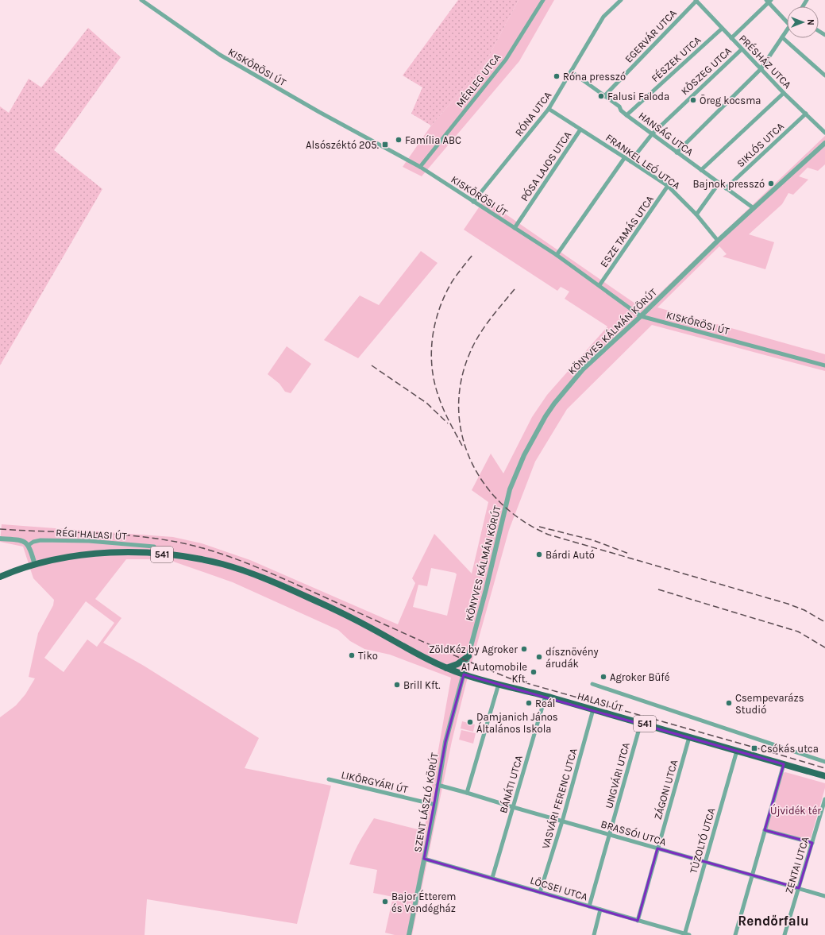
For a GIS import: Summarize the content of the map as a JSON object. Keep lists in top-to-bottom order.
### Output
{
  "streets": {
    "main road": ["541", "HALASI ÚT"],
    "street": [
      "EGERVÁR UTCA",
      "FÉSZEK UTCA",
      "PRÉSHÁZ UTCA",
      "KISKŐRÖSI ÚT",
      "KŐSZEG UTCA",
      "MÉRLEG UTCA",
      "RÓNA UTCA",
      "HANSÁG UTCA",
      "SIKLÓS UTCA",
      "FRANKEL LEÓ UTCA",
      "PÓSA LAJOS UTCA",
      "ESZE TAMÁS UTCA",
      "KÖNYVES KÁLMÁN KÖRÚT",
      "RÉGI HALASI ÚT",
      "UNGVÁRI UTCA",
      "LIKŐRGYÁRI ÚT",
      "BÁNÁTI UTCA",
      "ZÁGONI UTCA",
      "VASVÁRI FERENC UTCA",
      "SZENT LÁSZLÓ KÖRÚT",
      "BRASSÓI UTCA",
      "TŰZOLTÓ UTCA",
      "ZENTAI UTCA",
      "LŐCSEI UTCA"
    ]
  },
  "crossings": [
    ["EGERVÁR UTCA", "PRÉSHÁZ UTCA"],
    ["EGERVÁR UTCA", "HANSÁG UTCA"],
    ["FÉSZEK UTCA", "PRÉSHÁZ UTCA"],
    ["FÉSZEK UTCA", "HANSÁG UTCA"],
    ["PRÉSHÁZ UTCA", "KŐSZEG UTCA"],
    ["PRÉSHÁZ UTCA", "SIKLÓS UTCA"],
    ["KISKŐRÖSI ÚT", "MÉRLEG UTCA"],
    ["KISKŐRÖSI ÚT", "RÓNA UTCA"],
    ["KISKŐRÖSI ÚT", "PÓSA LAJOS UTCA"],
    ["KISKŐRÖSI ÚT", "ESZE TAMÁS UTCA"],
    ["KISKŐRÖSI ÚT", "KÖNYVES KÁLMÁN KÖRÚT"],
    ["KŐSZEG UTCA", "HANSÁG UTCA"],
    ["KŐSZEG UTCA", "FRANKEL LEÓ UTCA"],
    ["RÓNA UTCA", "HANSÁG UTCA"],
    ["RÓNA UTCA", "FRANKEL LEÓ UTCA"],
    ["HANSÁG UTCA", "SIKLÓS UTCA"],
    ["HANSÁG UTCA", "KÖNYVES KÁLMÁN KÖRÚT"],
    ["FRANKEL LEÓ UTCA", "PÓSA LAJOS UTCA"],
    ["FRANKEL LEÓ UTCA", "ESZE TAMÁS UTCA"],
    ["FRANKEL LEÓ UTCA", "KÖNYVES KÁLMÁN KÖRÚT"],
    ["KÖNYVES KÁLMÁN KÖRÚT", "HALASI ÚT"],
    ["KÖNYVES KÁLMÁN KÖRÚT", "SZENT LÁSZLÓ KÖRÚT"],
    ["541", "HALASI ÚT"],
    ["HALASI ÚT", "UNGVÁRI UTCA"],
    ["HALASI ÚT", "BÁNÁTI UTCA"],
    ["HALASI ÚT", "ZÁGONI UTCA"],
    ["HALASI ÚT", "VASVÁRI FERENC UTCA"],
    ["HALASI ÚT", "SZENT LÁSZLÓ KÖRÚT"],
    ["HALASI ÚT", "TŰZOLTÓ UTCA"],
    ["UNGVÁRI UTCA", "BRASSÓI UTCA"],
    ["UNGVÁRI UTCA", "LŐCSEI UTCA"],
    ["LIKŐRGYÁRI ÚT", "SZENT LÁSZLÓ KÖRÚT"],
    ["BÁNÁTI UTCA", "BRASSÓI UTCA"],
    ["BÁNÁTI UTCA", "LŐCSEI UTCA"],
    ["ZÁGONI UTCA", "BRASSÓI UTCA"],
    ["ZÁGONI UTCA", "LŐCSEI UTCA"],
    ["VASVÁRI FERENC UTCA", "BRASSÓI UTCA"],
    ["VASVÁRI FERENC UTCA", "LŐCSEI UTCA"],
    ["SZENT LÁSZLÓ KÖRÚT", "BRASSÓI UTCA"],
    ["SZENT LÁSZLÓ KÖRÚT", "LŐCSEI UTCA"],
    ["BRASSÓI UTCA", "TŰZOLTÓ UTCA"],
    ["BRASSÓI UTCA", "ZENTAI UTCA"],
    ["TŰZOLTÓ UTCA", "LŐCSEI UTCA"]
  ],
  "districts": ["Rendőrfalu"],
  "parks": ["Újvidék tér"],
  "places": {
    "other": [
      "Róna presszó",
      "Falusi Faloda",
      "Öreg kocsma",
      "Família ABC",
      "Bajnok presszó",
      "Bárdi Autó",
      "ZöldKéz by Agroker",
      "Tiko",
      "dísznövény árudák",
      "A1 Automobile Kft.",
      "Agroker Büfé",
      "Brill Kft.",
      "Reál",
      "Csempevarázs Studió",
      "Damjanich János Általános Iskola",
      "Bajor Étterem és Vendégház"
    ],
    "transit": ["Alsószéktó 205.", "Csókás utca"]
  },
  "north": "right"
}
